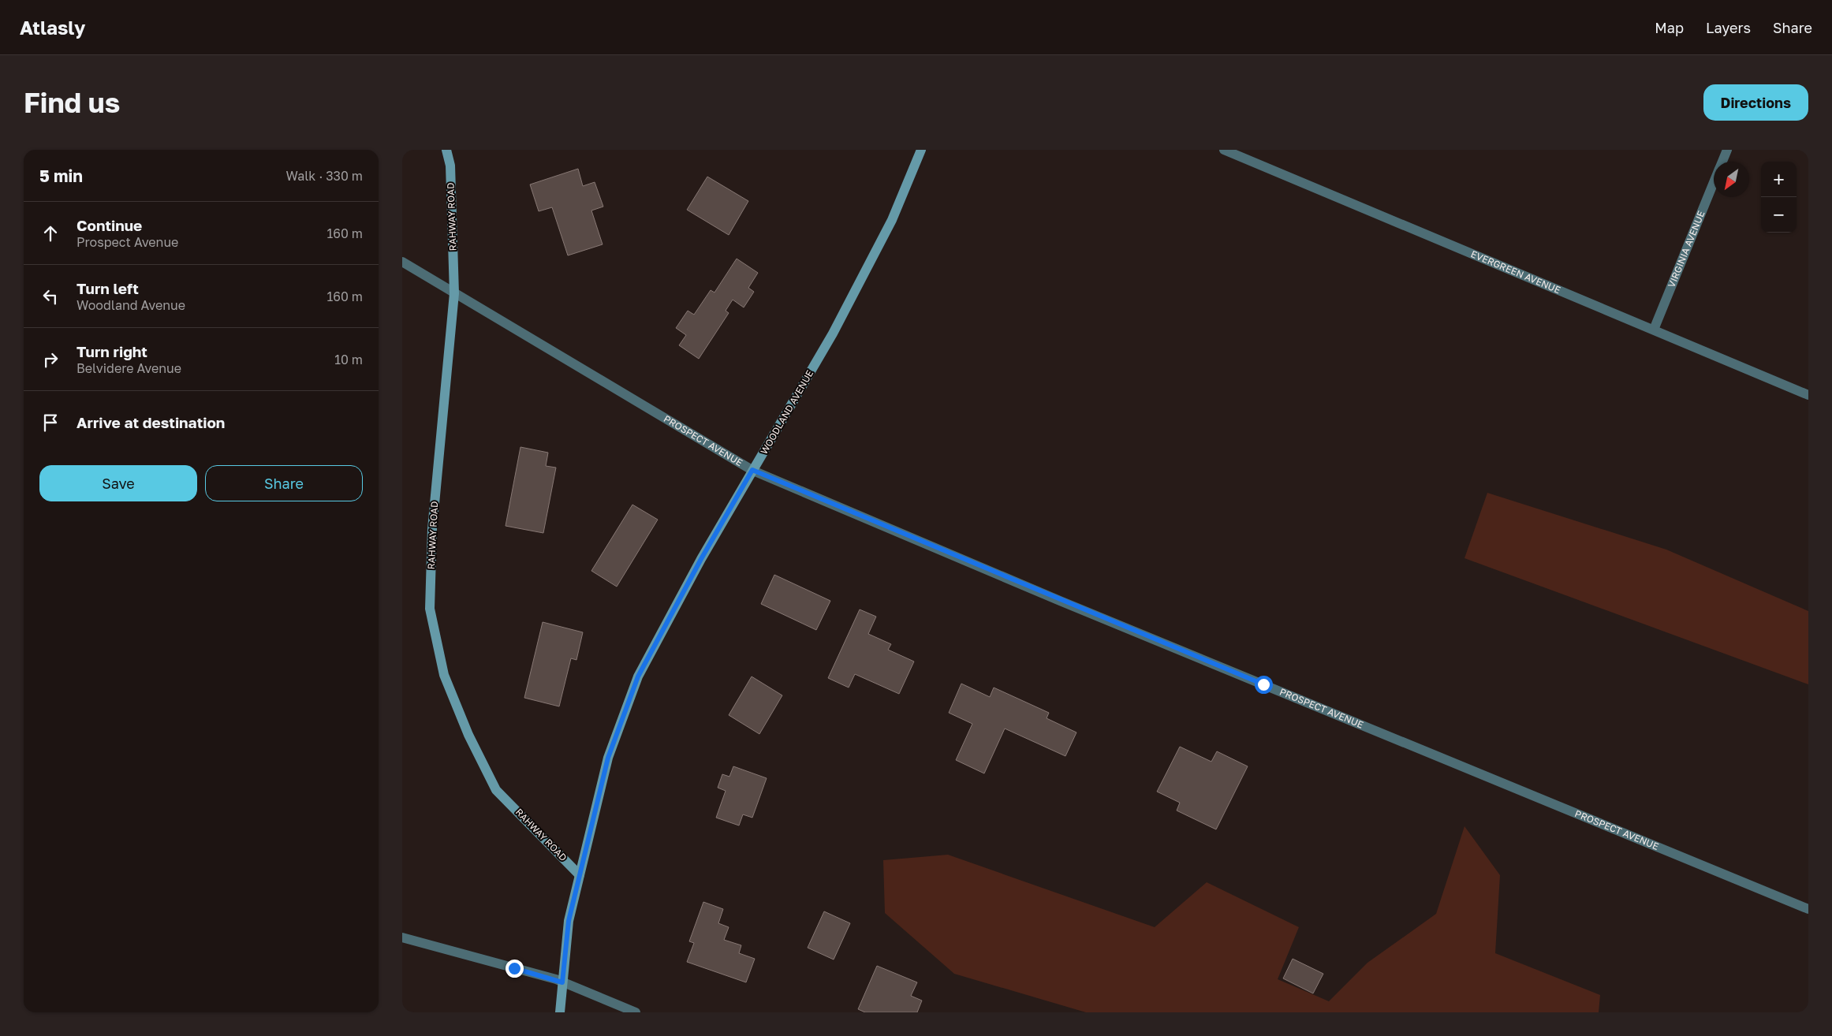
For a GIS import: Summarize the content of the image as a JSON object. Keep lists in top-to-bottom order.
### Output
{
  "streets": {
    "street": [
      "RAHWAY ROAD",
      "VIRGINIA AVENUE",
      "EVERGREEN AVENUE",
      "WOODLAND AVENUE",
      "PROSPECT AVENUE"
    ]
  },
  "crossings": [
    ["RAHWAY ROAD", "WOODLAND AVENUE"],
    ["RAHWAY ROAD", "PROSPECT AVENUE"],
    ["VIRGINIA AVENUE", "EVERGREEN AVENUE"],
    ["WOODLAND AVENUE", "PROSPECT AVENUE"]
  ],
  "north": "bottom left",
  "page": {
    "header": "Atlasly",
    "nav": ["Map", "Layers", "Share"],
    "buttons": [
      "Directions",
      ["Save", "Share"]
    ],
    "title": "Find us",
    "heading": ["5 min", "Walk · 330 m"],
    "map_buttons": ["+", "−"],
    "list": [
      ["Continue", "Prospect Avenue", "160 m"],
      ["Turn left", "Woodland Avenue", "160 m"],
      ["Turn right", "Belvidere Avenue", "10 m"],
      "Arrive at destination"
    ]
  }
}
